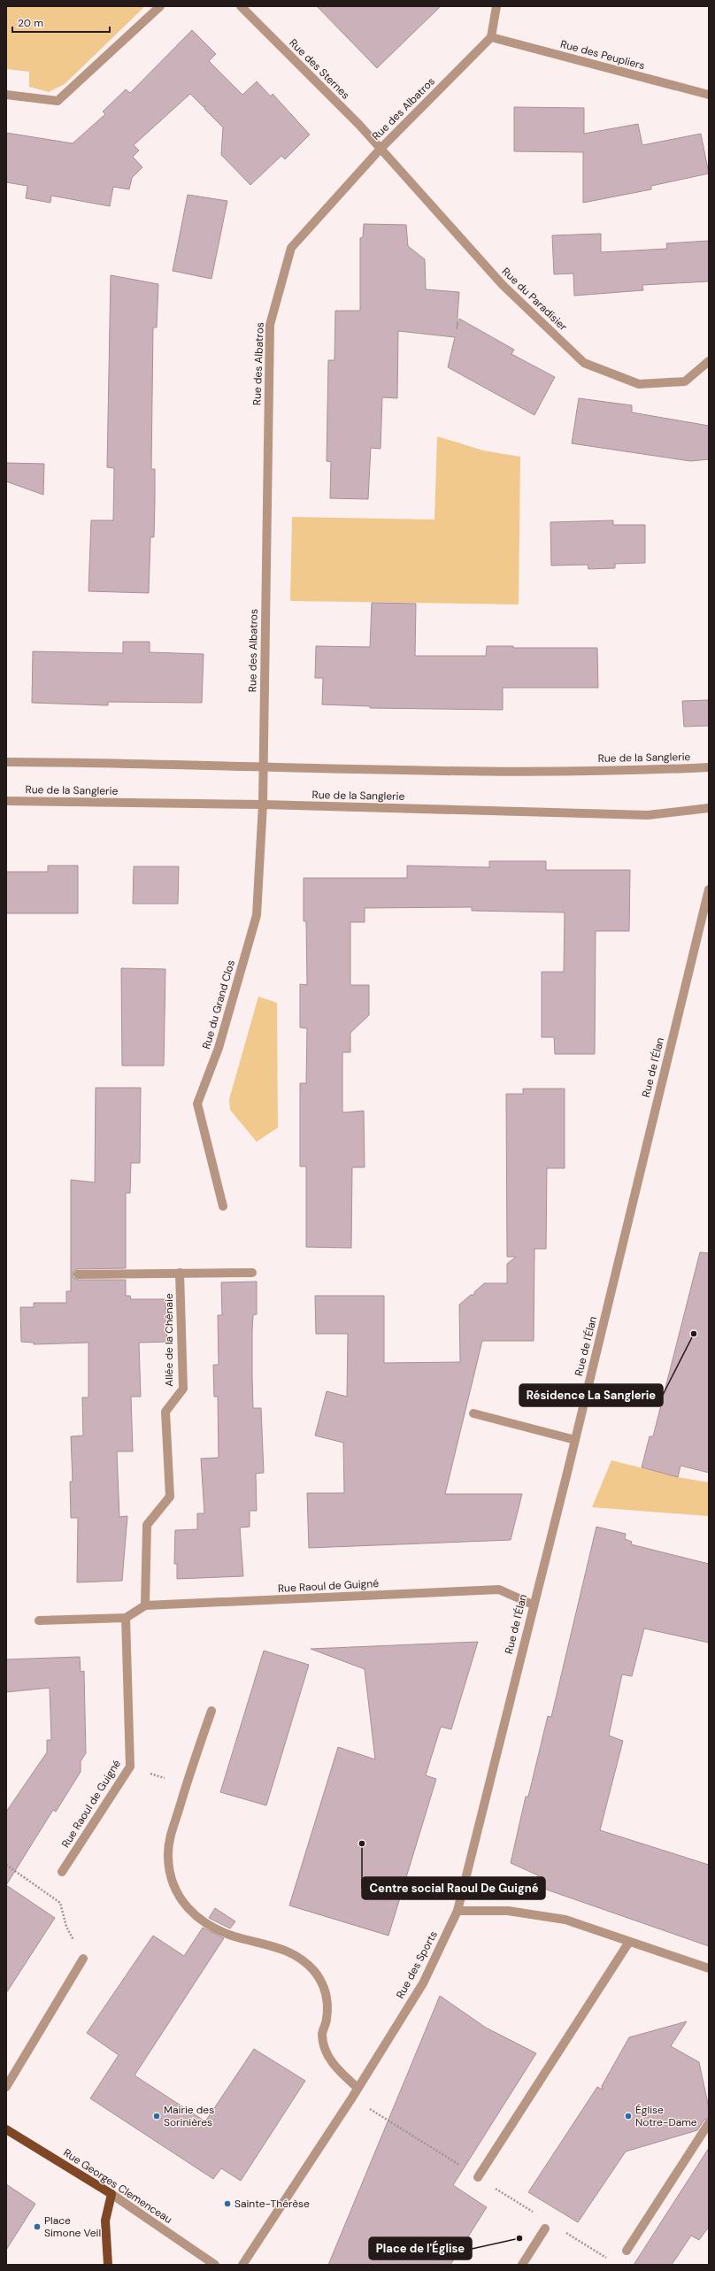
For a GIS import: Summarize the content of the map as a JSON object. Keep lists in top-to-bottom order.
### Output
{
  "streets": {
    "main road": ["Rue Georges Clemenceau"],
    "street": [
      "Rue des Peupliers",
      "Rue des Sternes",
      "Rue des Albatros",
      "Rue du Paradisier",
      "Rue de la Sanglerie",
      "Rue du Grand Clos",
      "Rue de l'Élan",
      "Allée de la Chênaie",
      "Rue Raoul de Guigné",
      "Rue des Sports"
    ]
  },
  "crossings": [
    ["Rue des Peupliers", "Rue des Albatros"],
    ["Rue des Sternes", "Rue des Albatros"],
    ["Rue des Sternes", "Rue du Paradisier"],
    ["Rue des Albatros", "Rue du Paradisier"],
    ["Rue des Albatros", "Rue de la Sanglerie"],
    ["Rue des Albatros", "Rue du Grand Clos"],
    ["Rue de la Sanglerie", "Rue du Grand Clos"],
    ["Rue de l'Élan", "Rue Raoul de Guigné"],
    ["Rue de l'Élan", "Rue des Sports"],
    ["Allée de la Chênaie", "Rue Raoul de Guigné"]
  ],
  "places": [
    "Résidence La Sanglerie",
    "Centre social Raoul De Guigné",
    "Mairie des Sorinières",
    "Église Notre-Dame",
    "Sainte-Thérèse",
    "Place Simone Veil",
    "Place de l'Église"
  ],
  "scale_bar": "20 m"
}
